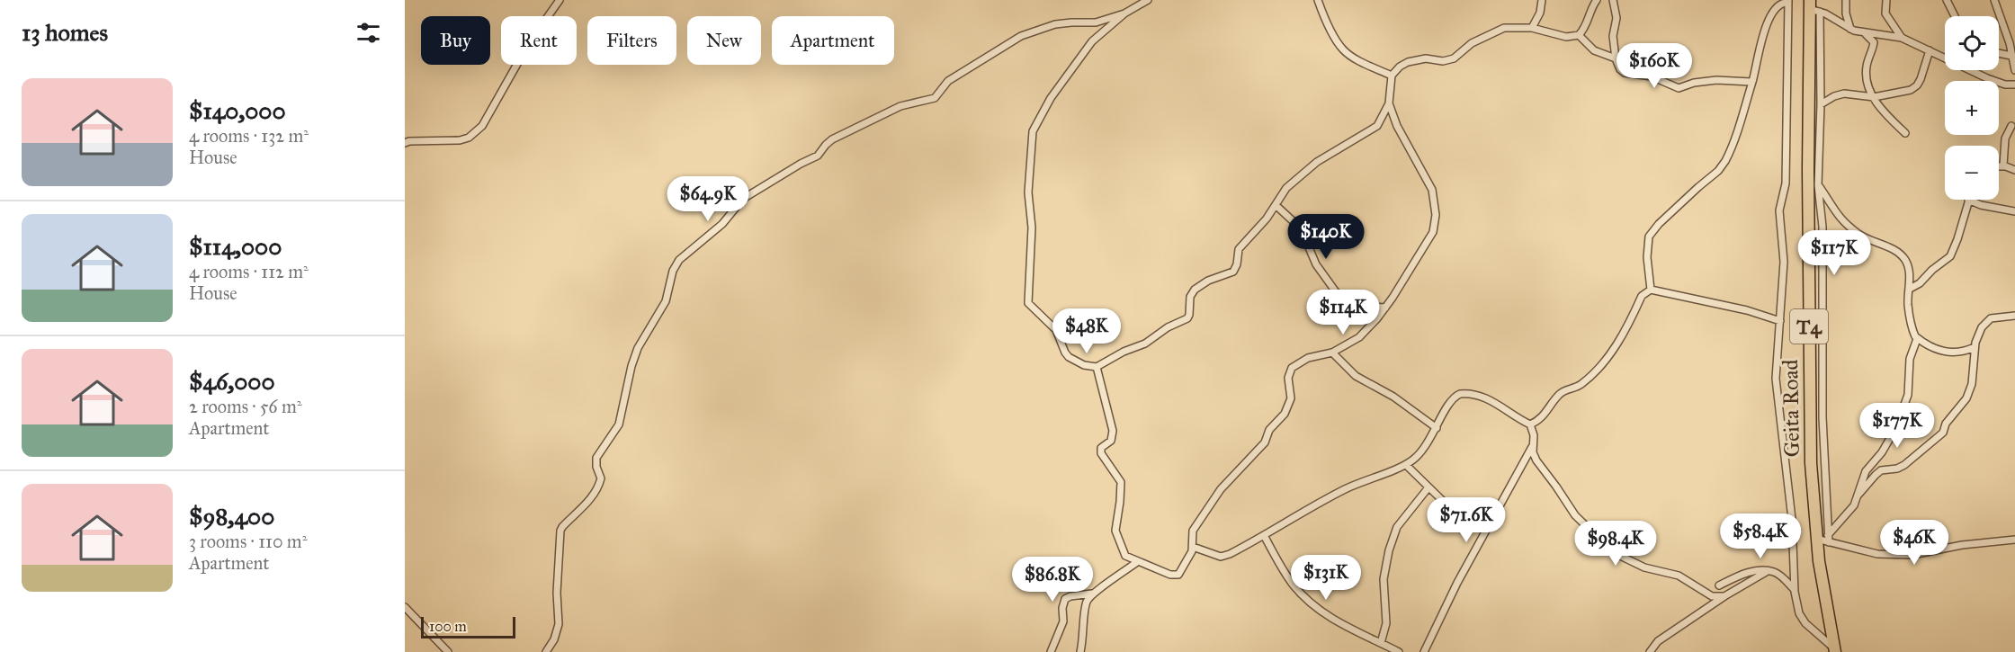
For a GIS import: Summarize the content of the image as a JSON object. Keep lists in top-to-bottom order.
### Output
{
  "streets": {
    "highway": ["T4", "Geita Road"]
  },
  "scale_bar": "100 m",
  "page": {
    "heading": "13 homes",
    "map_buttons": ["+", "−"],
    "chip": [
      "Buy",
      "Rent",
      "Filters",
      "New",
      "Apartment"
    ],
    "price": [
      "$160K",
      "$64.9K",
      "$140K",
      "$117K",
      "$114K",
      "$48K",
      "$177K",
      "$71.6K",
      "$58.4K",
      "$46K",
      "$98.4K",
      "$131K",
      "$86.8K"
    ],
    "list": [
      {
        "name": "$140,000",
        "note": "4 rooms · 132 m² · House"
      },
      {
        "name": "$114,000",
        "note": "4 rooms · 112 m² · House"
      },
      {
        "name": "$46,000",
        "note": "2 rooms · 56 m² · Apartment"
      },
      {
        "name": "$98,400",
        "note": "3 rooms · 110 m² · Apartment"
      }
    ],
    "scale": "100 m"
  }
}
